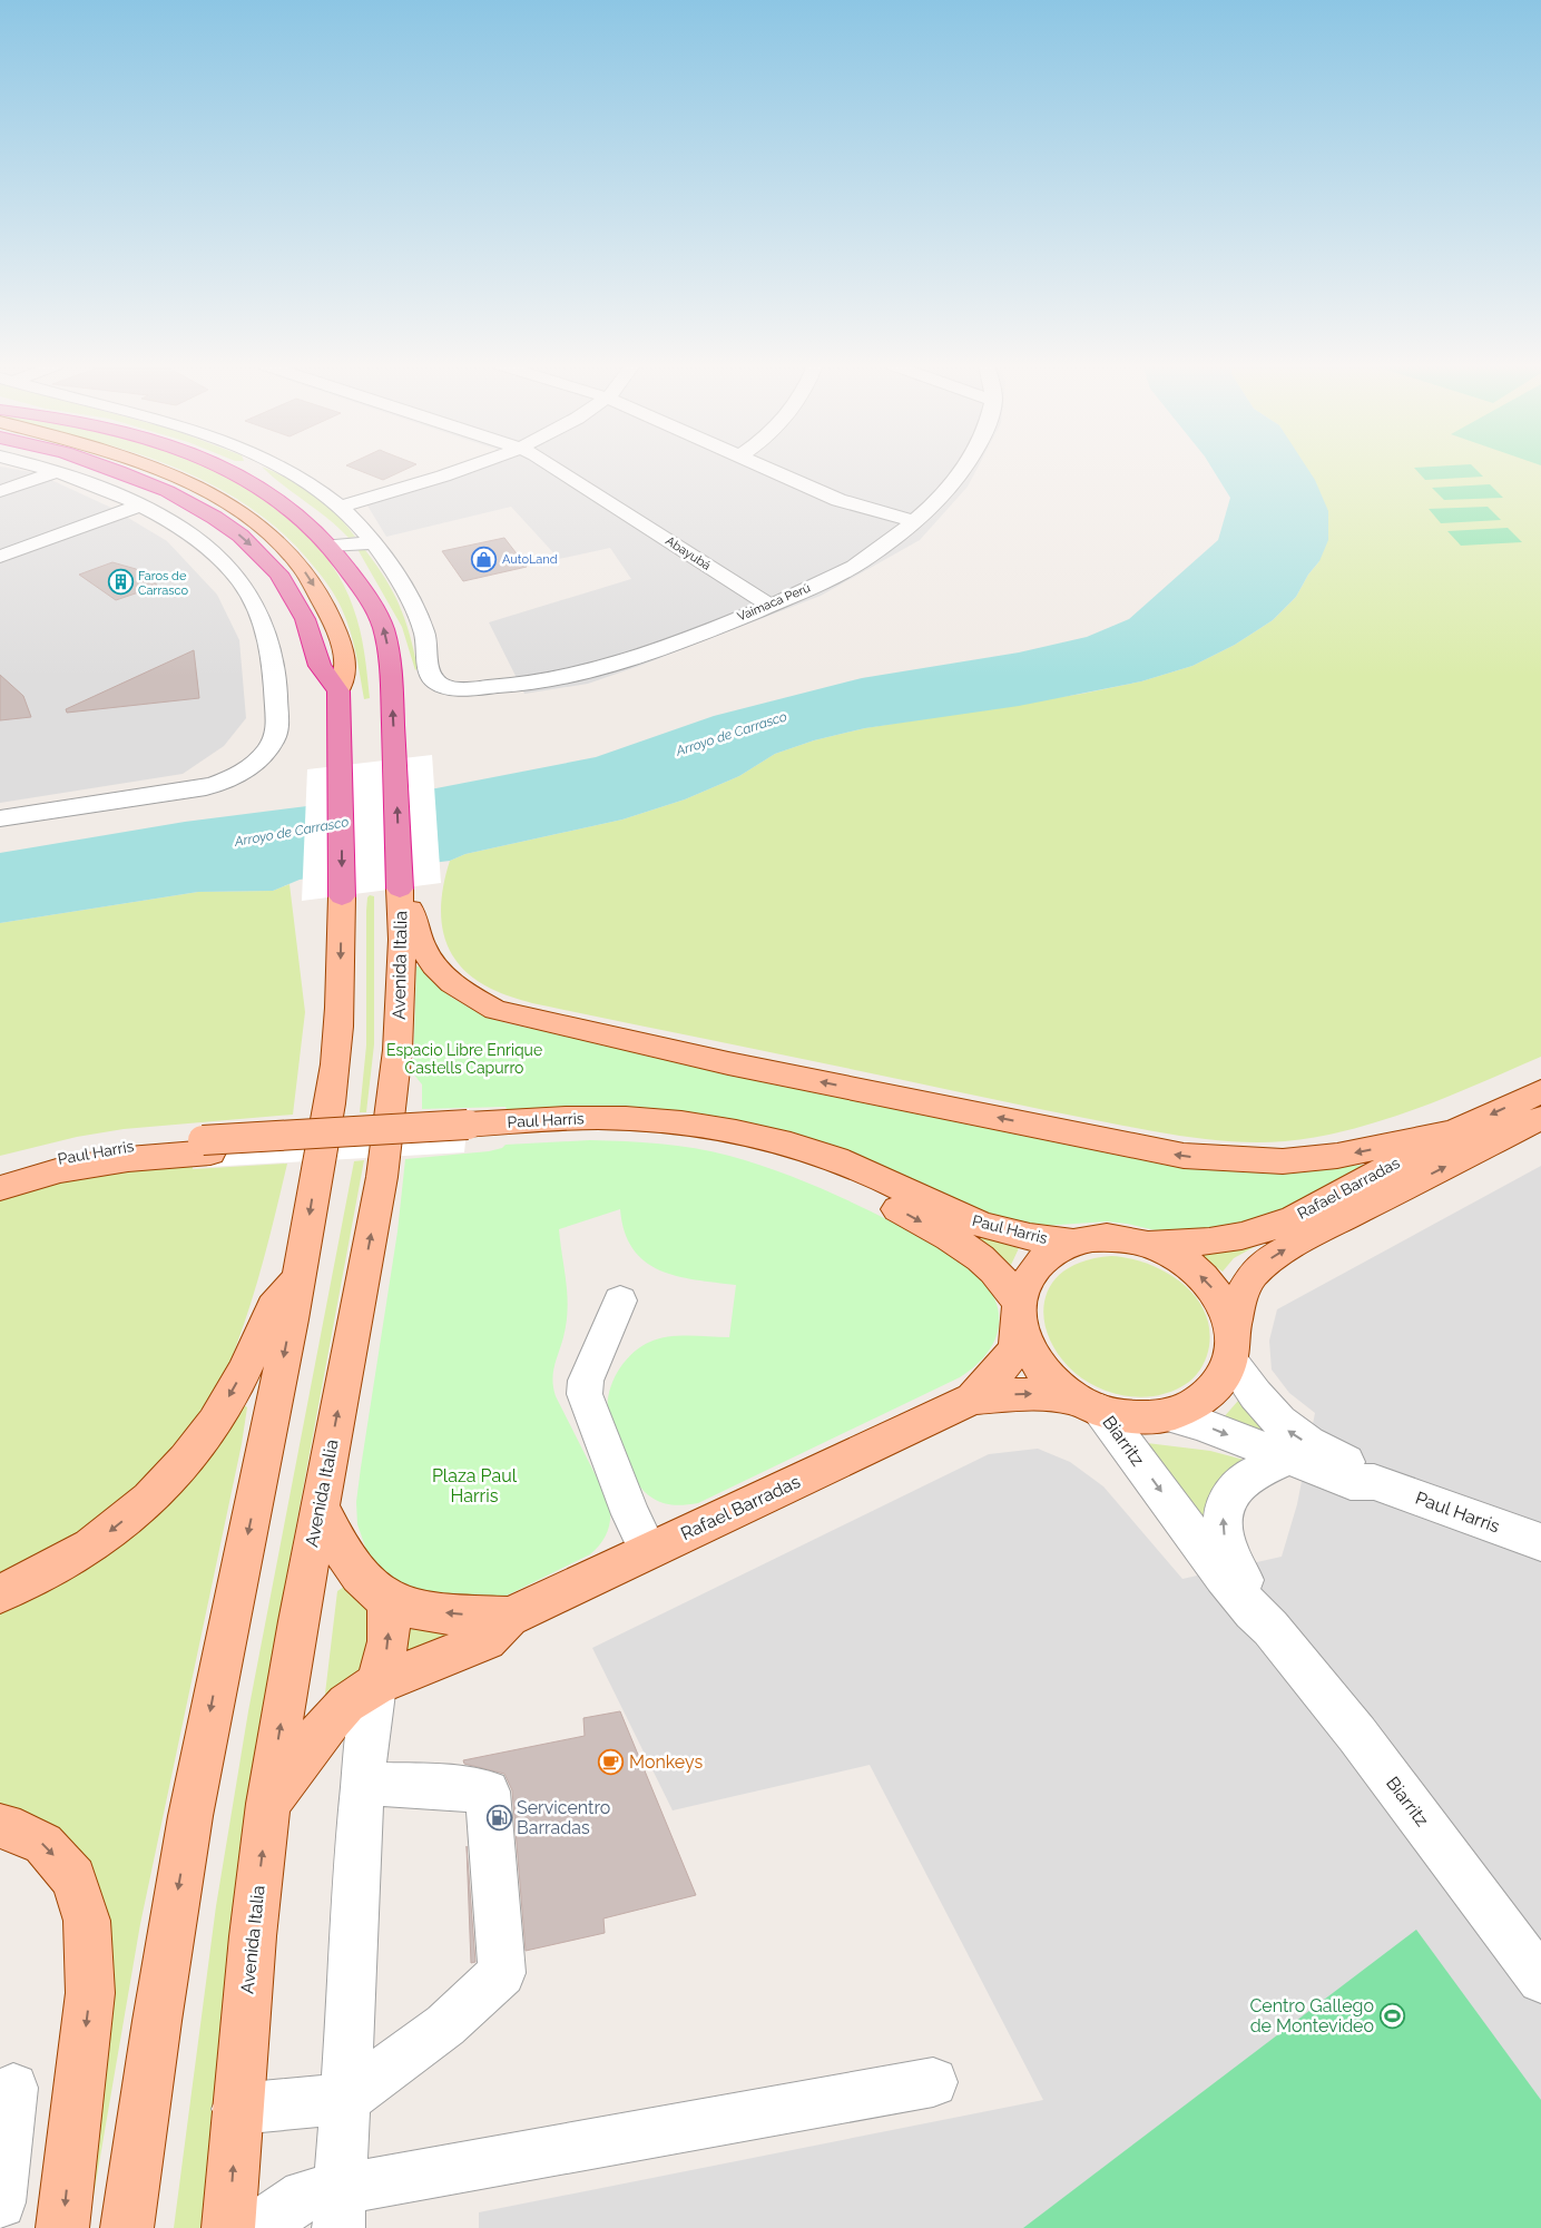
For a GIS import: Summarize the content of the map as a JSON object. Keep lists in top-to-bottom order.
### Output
{
  "streets": {
    "highway": ["Avenida Italia"],
    "main road": ["Paul Harris", "Rafael Barradas"],
    "street": ["Abayubá", "Vaimaca Perú", "Biarritz"]
  },
  "crossings": [
    ["Abayubá", "Vaimaca Perú"],
    ["Avenida Italia", "Rafael Barradas"],
    ["Paul Harris", "Rafael Barradas"],
    ["Paul Harris", "Biarritz"],
    ["Rafael Barradas", "Biarritz"]
  ],
  "one_way": ["Avenida Italia"],
  "water": ["Arroyo de Carrasco"],
  "parks": ["Espacio Libre Enrique Castells Capurro", "Plaza Paul Harris"],
  "places": {
    "shop": ["AutoLand"],
    "building": ["Faros de Carrasco"],
    "cafe": ["Monkeys"],
    "fuel station": ["Servicentro Barradas"],
    "sports": ["Centro Gallego de Montevideo"]
  }
}
